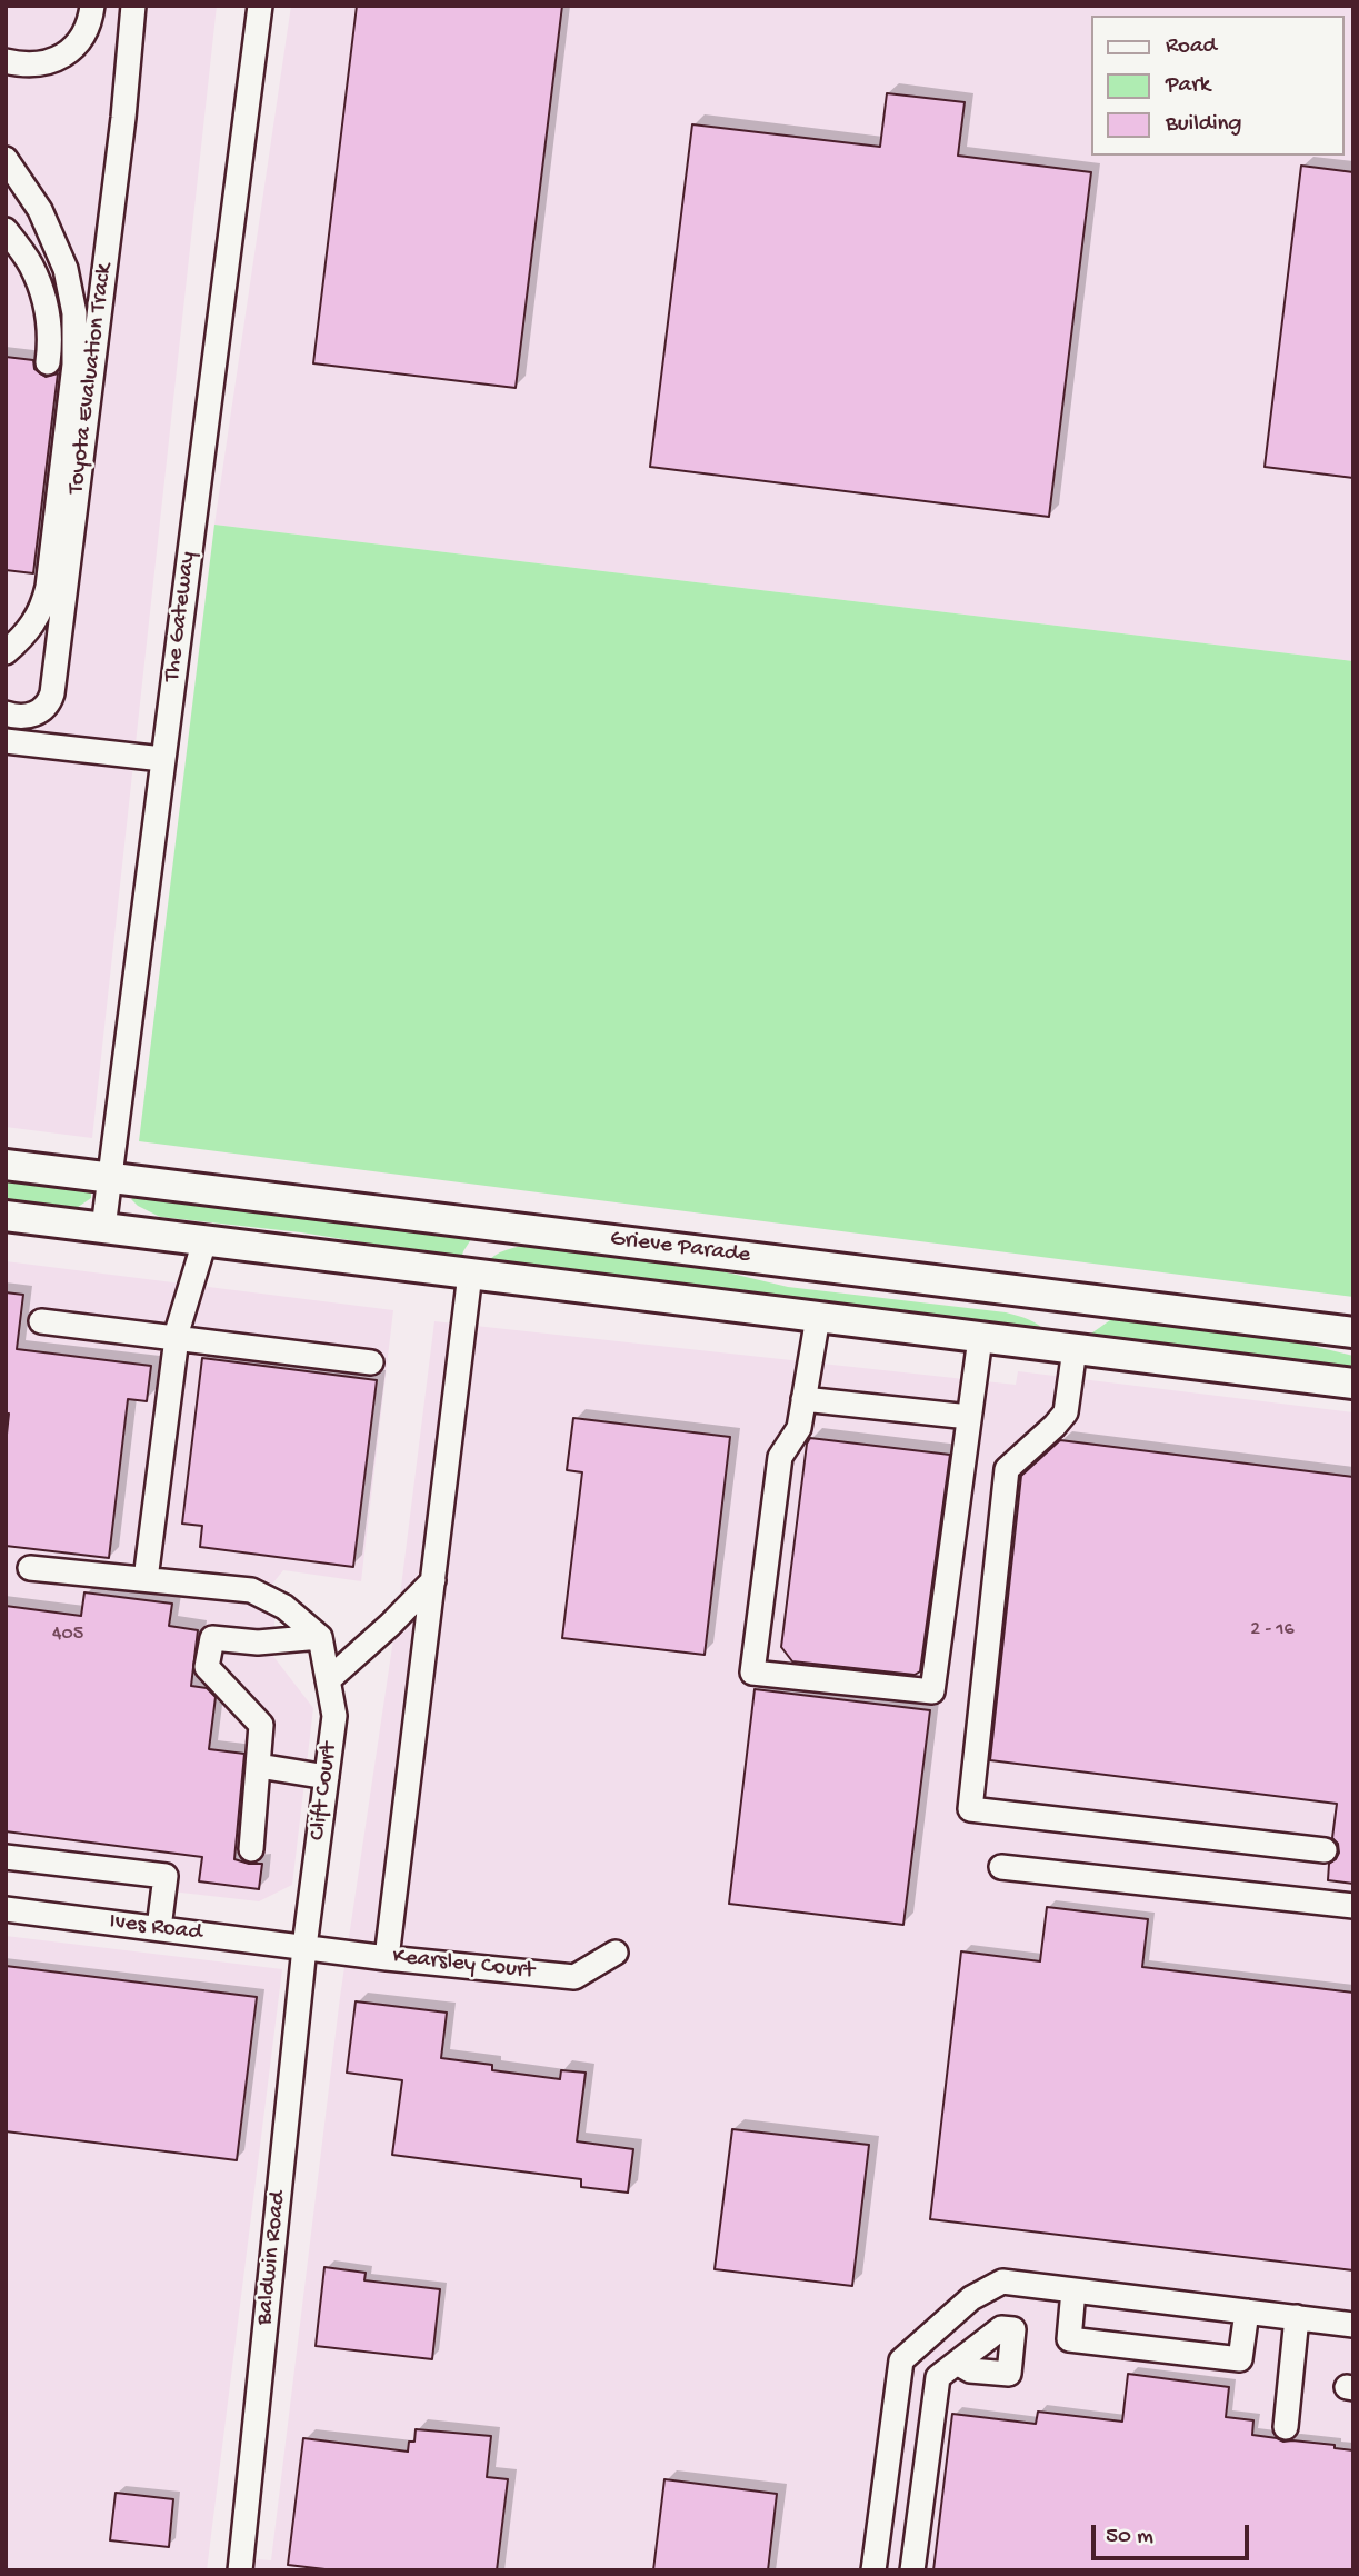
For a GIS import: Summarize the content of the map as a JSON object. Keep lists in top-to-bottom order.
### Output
{
  "streets": {
    "main road": ["Grieve Parade"],
    "street": [
      "Toyota Evaluation Track",
      "The Gateway",
      "Clift Court",
      "Ives Road",
      "Kearsley Court",
      "Baldwin Road"
    ]
  },
  "crossings": [
    ["The Gateway", "Grieve Parade"],
    ["Clift Court", "Ives Road"],
    ["Clift Court", "Kearsley Court"],
    ["Clift Court", "Baldwin Road"],
    ["Ives Road", "Kearsley Court"],
    ["Ives Road", "Baldwin Road"],
    ["Kearsley Court", "Baldwin Road"]
  ],
  "house_numbers": ["2 - 16", "405"],
  "legend": ["Road", "Park", "Building"],
  "scale_bar": "50 m"
}
